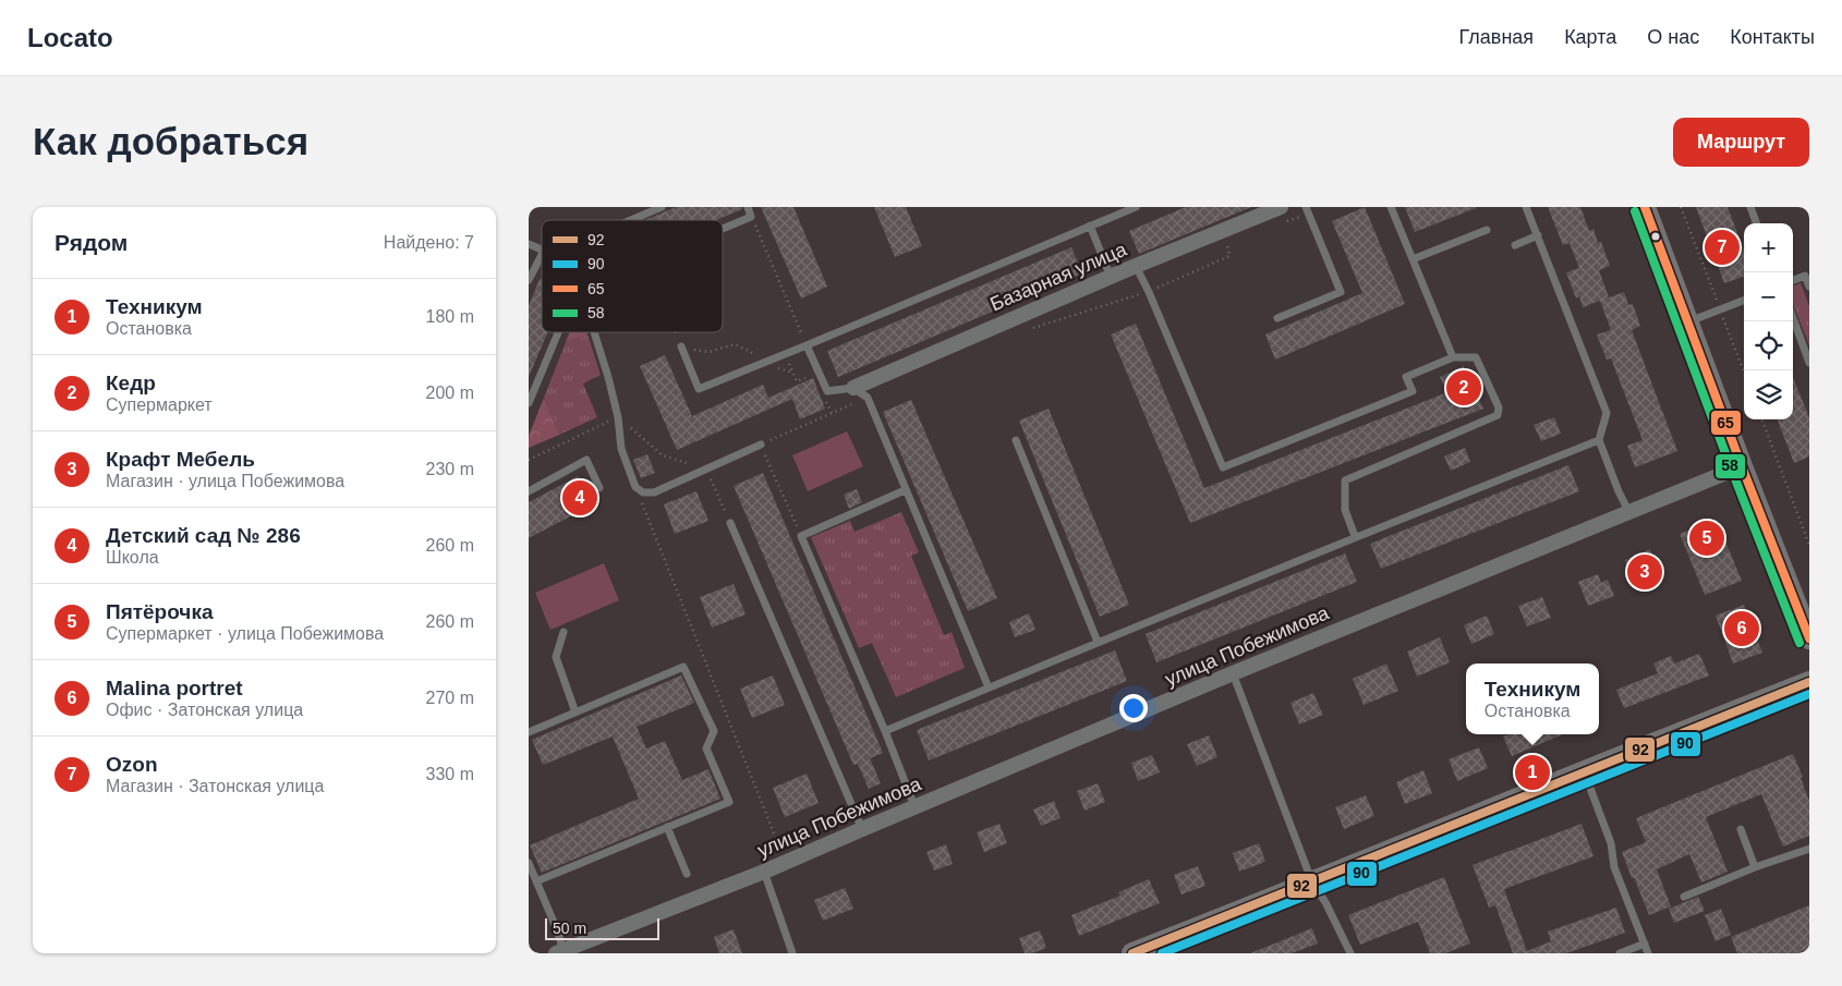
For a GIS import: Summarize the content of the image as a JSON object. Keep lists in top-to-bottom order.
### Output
{
  "streets": {
    "street": ["Базарная улица", "улица Побежимова"]
  },
  "lines": [
    "transit line 65",
    "transit line 58",
    "transit line 92",
    "transit line 90"
  ],
  "legend": [
    "92",
    "90",
    "65",
    "58"
  ],
  "scale_bar": "50 m",
  "page": {
    "header": "Locato",
    "nav": [
      "Главная",
      "Карта",
      "О нас",
      "Контакты"
    ],
    "buttons": "Маршрут",
    "title": "Как добраться",
    "heading": ["Рядом", "Найдено: 7"],
    "map_buttons": ["+", "−"],
    "pins": [
      "7",
      "2",
      "4",
      "5",
      "3",
      "6",
      "1"
    ],
    "list": [
      {
        "mark": "1",
        "name": "Техникум",
        "note": "Остановка",
        "value": "180 m"
      },
      {
        "mark": "2",
        "name": "Кедр",
        "note": "Супермаркет",
        "value": "200 m"
      },
      {
        "mark": "3",
        "name": "Крафт Мебель",
        "note": "Магазин · улица Побежимова",
        "value": "230 m"
      },
      {
        "mark": "4",
        "name": "Детский сад № 286",
        "note": "Школа",
        "value": "260 m"
      },
      {
        "mark": "5",
        "name": "Пятёрочка",
        "note": "Супермаркет · улица Побежимова",
        "value": "260 m"
      },
      {
        "mark": "6",
        "name": "Malina portret",
        "note": "Офис · Затонская улица",
        "value": "270 m"
      },
      {
        "mark": "7",
        "name": "Ozon",
        "note": "Магазин · Затонская улица",
        "value": "330 m"
      }
    ],
    "popup": ["Техникум", "Остановка"],
    "scale": "50 m"
  }
}
